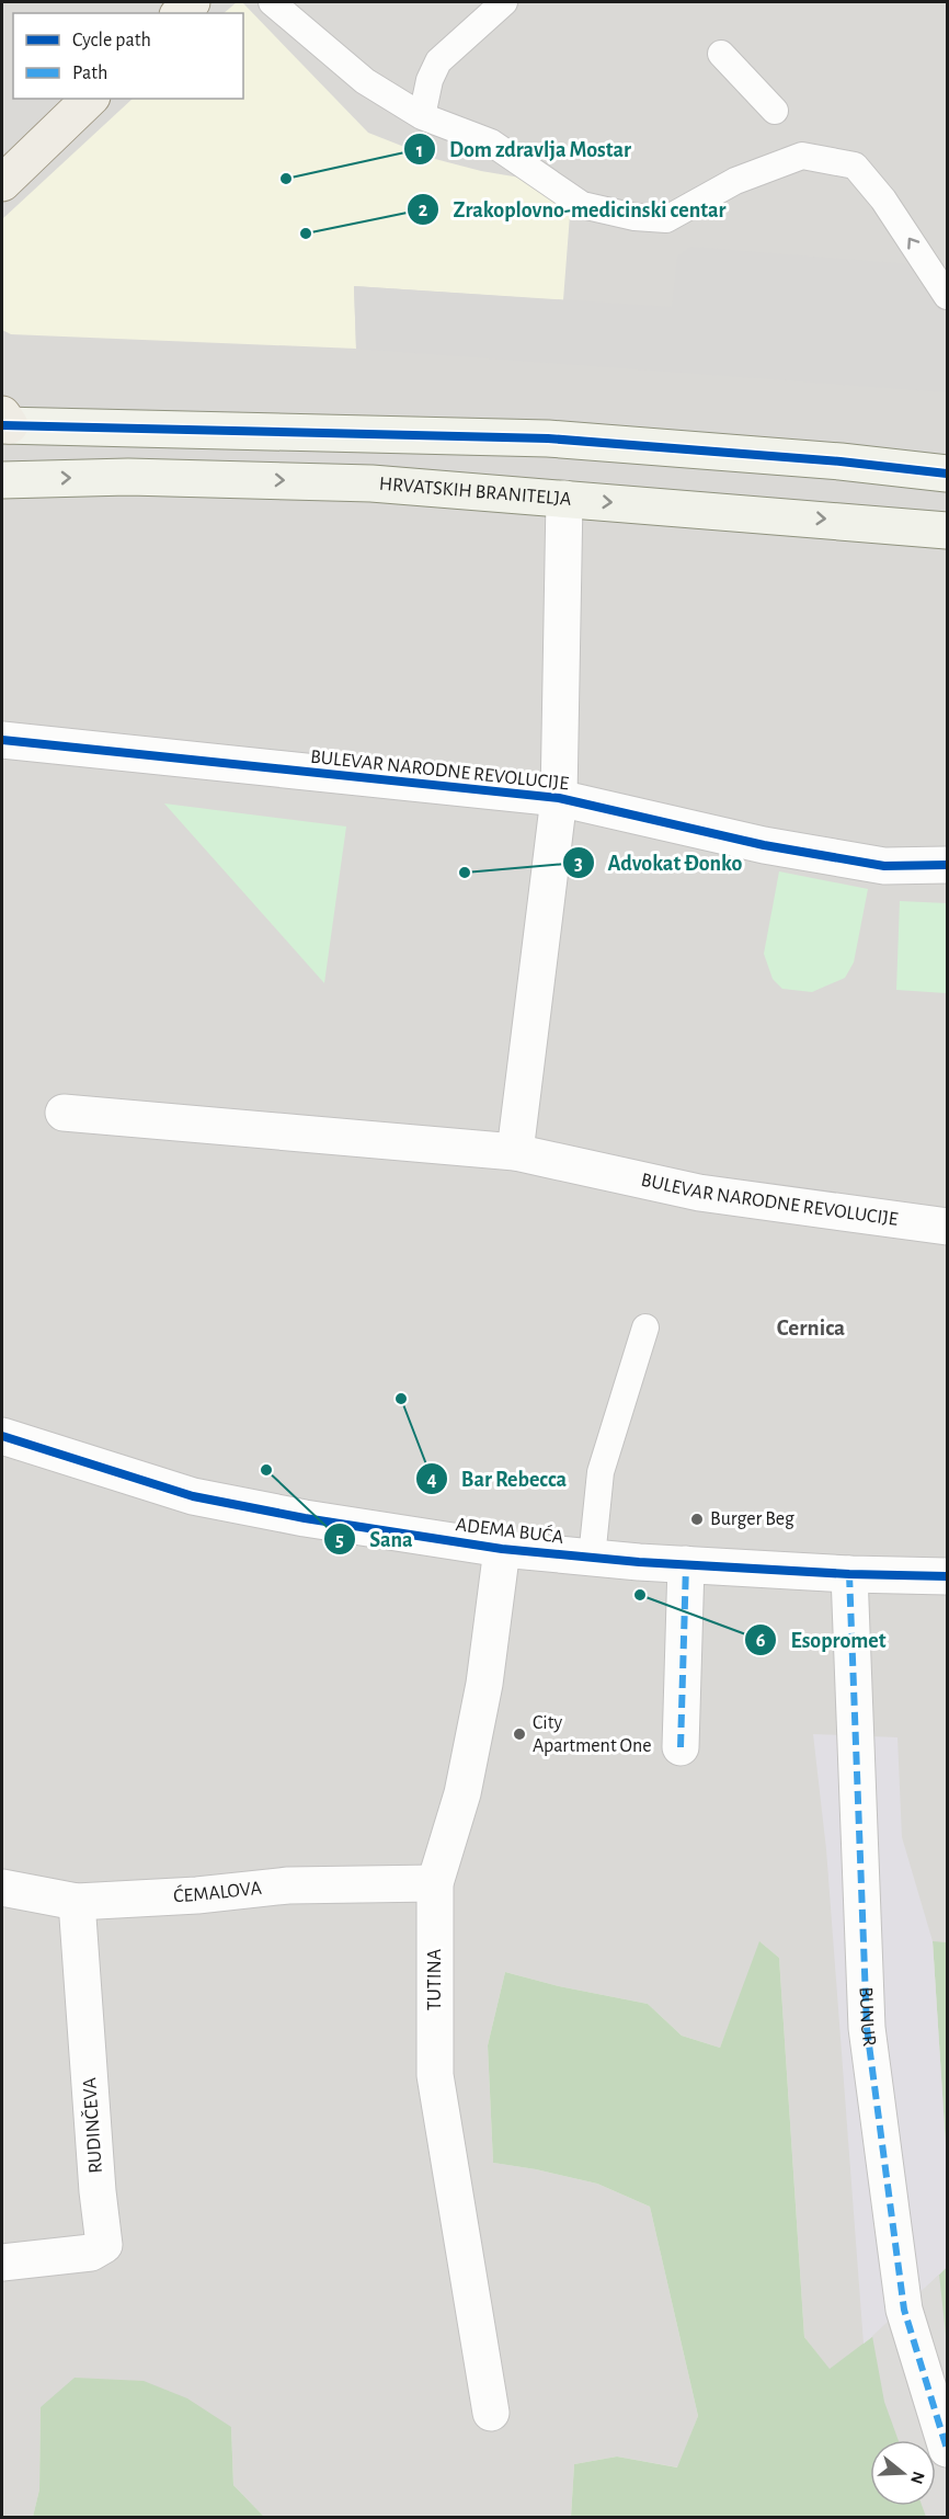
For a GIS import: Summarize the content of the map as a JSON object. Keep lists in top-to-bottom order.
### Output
{
  "streets": {
    "main road": ["HRVATSKIH BRANITELJA"],
    "street": [
      "BULEVAR NARODNE REVOLUCIJE",
      "ADEMA BUĆA",
      "ĆEMALOVA",
      "TUTINA",
      "BUNUR",
      "RUDINČEVA"
    ]
  },
  "crossings": [
    ["HRVATSKIH BRANITELJA", "BULEVAR NARODNE REVOLUCIJE"],
    ["ADEMA BUĆA", "TUTINA"],
    ["ADEMA BUĆA", "BUNUR"],
    ["ĆEMALOVA", "TUTINA"],
    ["ĆEMALOVA", "RUDINČEVA"]
  ],
  "districts": ["Cernica"],
  "places": [
    "Dom zdravlja Mostar",
    "Zrakoplovno-medicinski centar",
    "Advokat Đonko",
    "Bar Rebecca",
    "Sana",
    "Burger Beg",
    "Esopromet",
    "City Apartment One"
  ],
  "legend": ["Cycle path", "Path"],
  "north": "right"
}
